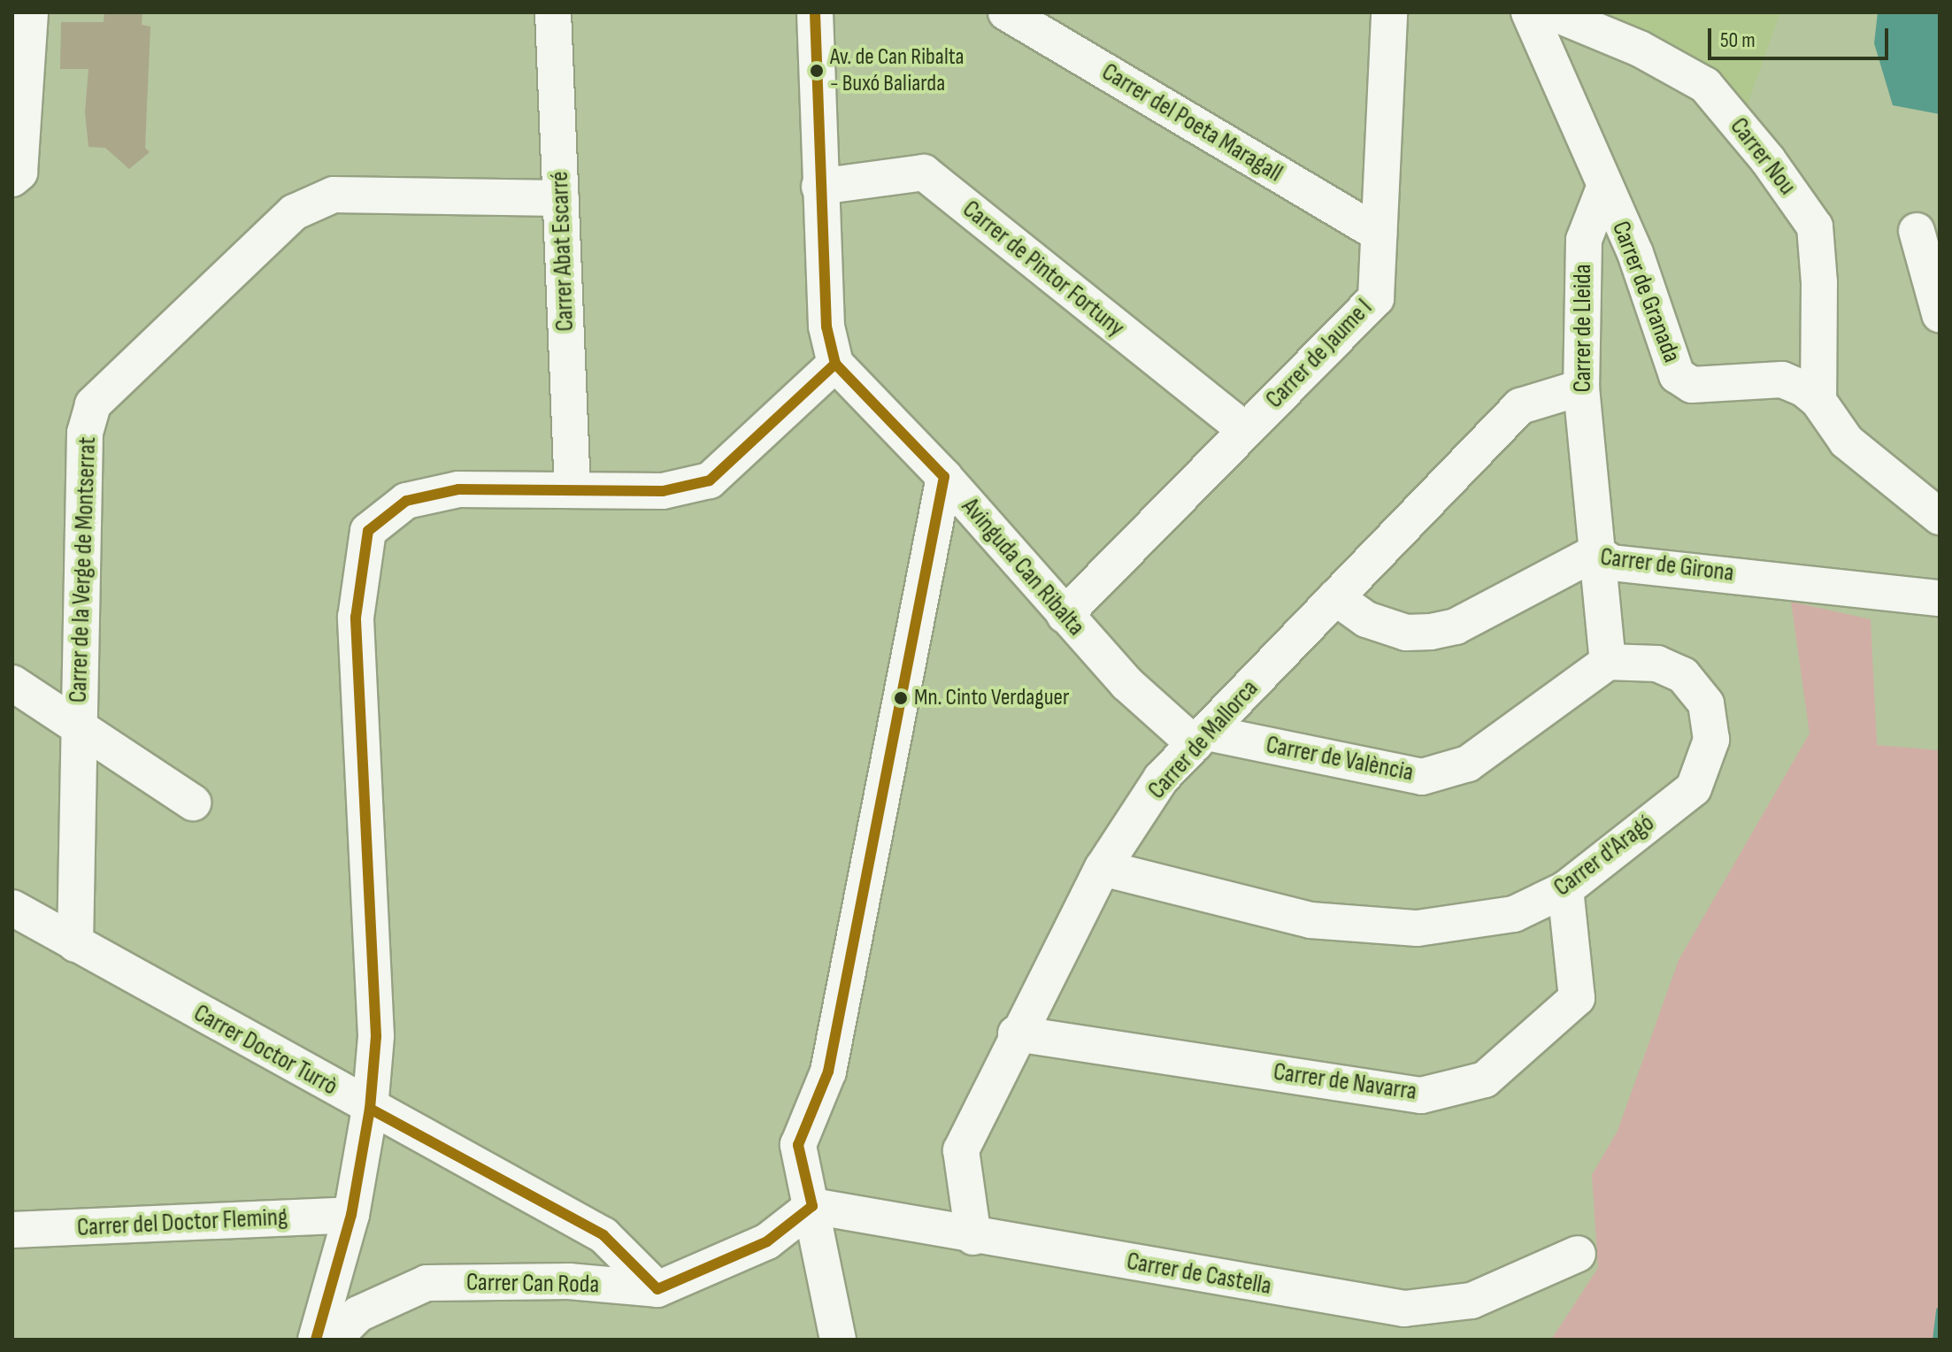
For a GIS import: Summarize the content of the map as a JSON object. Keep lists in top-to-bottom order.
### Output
{
  "streets": {
    "street": [
      "Carrer del Poeta Maragall",
      "Carrer Nou",
      "Carrer Abat Escarré",
      "Carrer de Pintor Fortuny",
      "Carrer de Granada",
      "Carrer de Lleida",
      "Carrer de Jaume I",
      "Carrer de Girona",
      "Avinguda Can Ribalta",
      "Carrer de la Verge de Montserrat",
      "Carrer de Mallorca",
      "Carrer de València",
      "Carrer d'Aragó",
      "Carrer Doctor Turrò",
      "Carrer de Navarra",
      "Carrer del Doctor Fleming",
      "Carrer de Castella",
      "Carrer Can Roda"
    ]
  },
  "crossings": [
    ["Carrer del Poeta Maragall", "Carrer de Jaume I"],
    ["Carrer Nou", "Carrer de Granada"],
    ["Carrer Abat Escarré", "Carrer de la Verge de Montserrat"],
    ["Carrer de Pintor Fortuny", "Carrer de Jaume I"],
    ["Carrer de Granada", "Carrer de Lleida"],
    ["Carrer de Lleida", "Carrer de Girona"],
    ["Carrer de Lleida", "Carrer de Mallorca"],
    ["Carrer de Lleida", "Carrer de València"],
    ["Carrer de Lleida", "Carrer d'Aragó"],
    ["Carrer de Jaume I", "Avinguda Can Ribalta"],
    ["Carrer de Girona", "Carrer de Mallorca"],
    ["Avinguda Can Ribalta", "Carrer de Mallorca"],
    ["Avinguda Can Ribalta", "Carrer de València"],
    ["Carrer de la Verge de Montserrat", "Carrer Doctor Turrò"],
    ["Carrer de Mallorca", "Carrer de València"],
    ["Carrer de Mallorca", "Carrer d'Aragó"],
    ["Carrer de Mallorca", "Carrer de Navarra"],
    ["Carrer de Mallorca", "Carrer de Castella"],
    ["Carrer de València", "Carrer d'Aragó"],
    ["Carrer d'Aragó", "Carrer de Navarra"],
    ["Carrer Doctor Turrò", "Carrer Can Roda"],
    ["Carrer de Castella", "Carrer Can Roda"]
  ],
  "places": ["Av. de Can Ribalta - Buxó Baliarda", "Mn. Cinto Verdaguer"],
  "scale_bar": "50 m"
}
